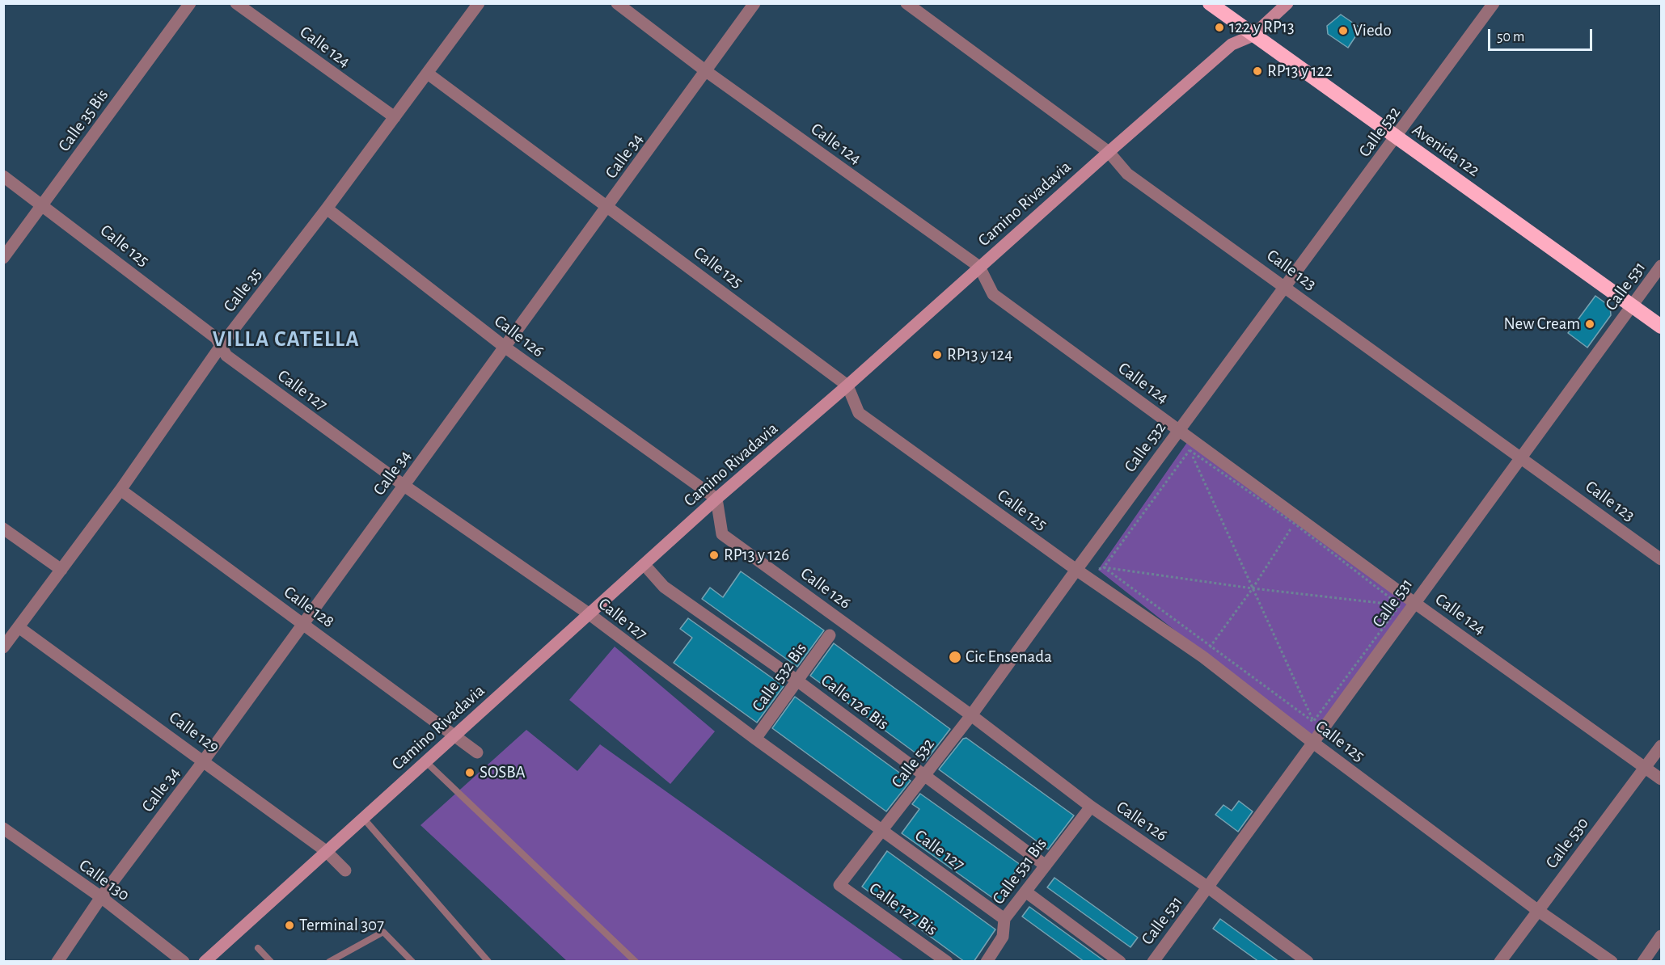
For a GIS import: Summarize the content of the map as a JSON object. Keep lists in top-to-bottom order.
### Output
{
  "streets": {
    "highway": ["Avenida 122"],
    "main road": ["Camino Rivadavia"],
    "street": [
      "Calle 124",
      "Calle 35 Bis",
      "Calle 532",
      "Calle 34",
      "Calle 125",
      "Calle 123",
      "Calle 531",
      "Calle 35",
      "Calle 126",
      "Calle 127",
      "Calle 128",
      "Calle 532 Bis",
      "Calle 126 Bis",
      "Calle 129",
      "Calle 530",
      "Calle 531 Bis",
      "Calle 130",
      "Calle 127 Bis"
    ]
  },
  "crossings": [
    ["Calle 124", "Calle 532"],
    ["Calle 124", "Calle 34"],
    ["Calle 124", "Camino Rivadavia"],
    ["Calle 124", "Calle 531"],
    ["Calle 124", "Calle 35"],
    ["Calle 124", "Calle 530"],
    ["Calle 35 Bis", "Calle 125"],
    ["Calle 532", "Avenida 122"],
    ["Calle 532", "Calle 125"],
    ["Calle 532", "Calle 123"],
    ["Calle 532", "Calle 126"],
    ["Calle 532", "Calle 127"],
    ["Calle 532", "Calle 126 Bis"],
    ["Calle 532", "Calle 127 Bis"],
    ["Avenida 122", "Camino Rivadavia"],
    ["Avenida 122", "Calle 531"],
    ["Calle 34", "Calle 125"],
    ["Calle 34", "Calle 126"],
    ["Calle 34", "Calle 127"],
    ["Calle 34", "Calle 128"],
    ["Calle 34", "Calle 129"],
    ["Calle 34", "Calle 130"],
    ["Camino Rivadavia", "Calle 125"],
    ["Camino Rivadavia", "Calle 123"],
    ["Camino Rivadavia", "Calle 126"],
    ["Camino Rivadavia", "Calle 127"],
    ["Camino Rivadavia", "Calle 128"],
    ["Camino Rivadavia", "Calle 126 Bis"],
    ["Camino Rivadavia", "Calle 129"],
    ["Calle 125", "Calle 531"],
    ["Calle 125", "Calle 35"],
    ["Calle 125", "Calle 127"],
    ["Calle 125", "Calle 530"],
    ["Calle 123", "Calle 531"],
    ["Calle 531", "Calle 126"],
    ["Calle 35", "Calle 126"],
    ["Calle 35", "Calle 127"],
    ["Calle 35", "Calle 128"],
    ["Calle 35", "Calle 129"],
    ["Calle 126", "Calle 531 Bis"],
    ["Calle 127", "Calle 532 Bis"],
    ["Calle 127", "Calle 531 Bis"],
    ["Calle 532 Bis", "Calle 126 Bis"],
    ["Calle 126 Bis", "Calle 531 Bis"]
  ],
  "districts": ["VILLA CATELLA"],
  "places": [
    "122 y RP13",
    "Viedo",
    "RP13 y 122",
    "New Cream",
    "RP13 y 124",
    "RP13 y 126",
    "Cic Ensenada",
    "SOSBA",
    "Terminal 307"
  ],
  "scale_bar": "50 m"
}
